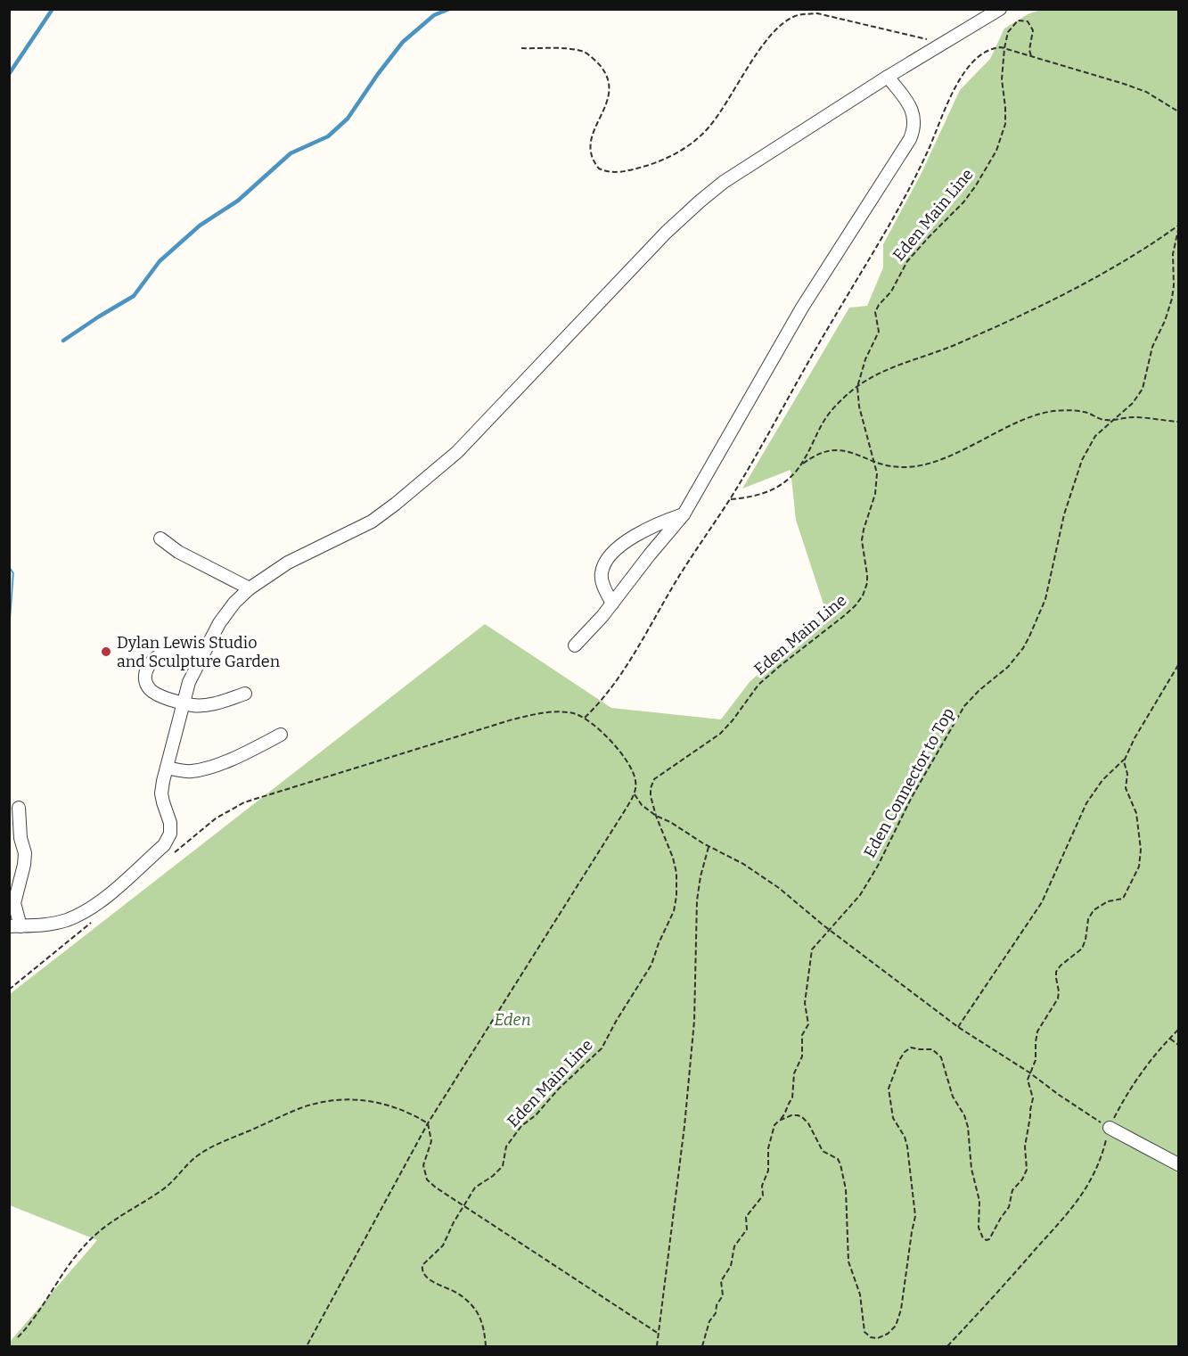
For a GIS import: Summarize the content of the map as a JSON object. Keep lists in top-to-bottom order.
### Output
{
  "streets": {
    "path": ["Eden Main Line", "Eden Connector to Top"]
  },
  "parks": ["Eden"],
  "places": ["Dylan Lewis Studio and Sculpture Garden"]
}
